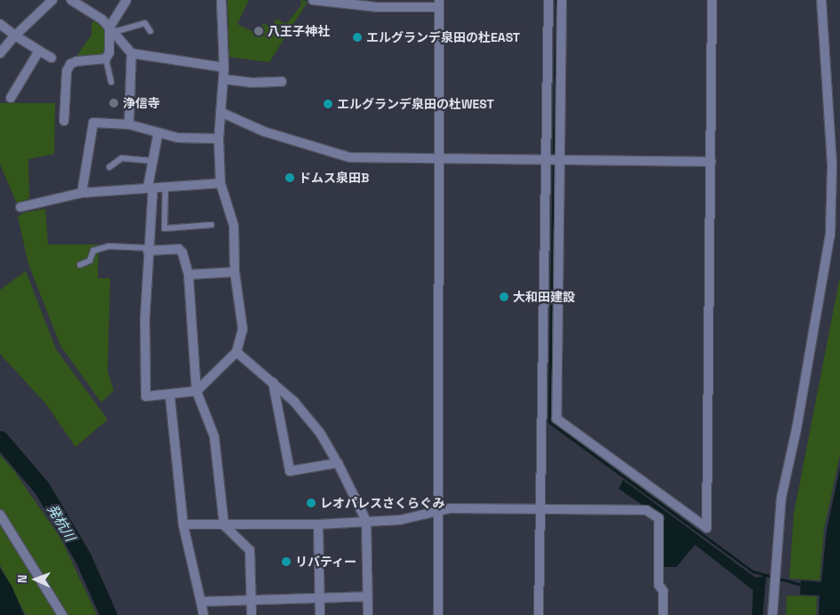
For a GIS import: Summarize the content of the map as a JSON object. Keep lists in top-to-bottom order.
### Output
{
  "water": ["発杭川"],
  "places": [
    "八王子神社",
    "エルグランデ泉田の杜EAST",
    "浄信寺",
    "エルグランデ泉田の杜WEST",
    "ドムス泉田B",
    "大和田建設",
    "レオパレスさくらぐみ",
    "リバティー"
  ],
  "north": "left"
}
